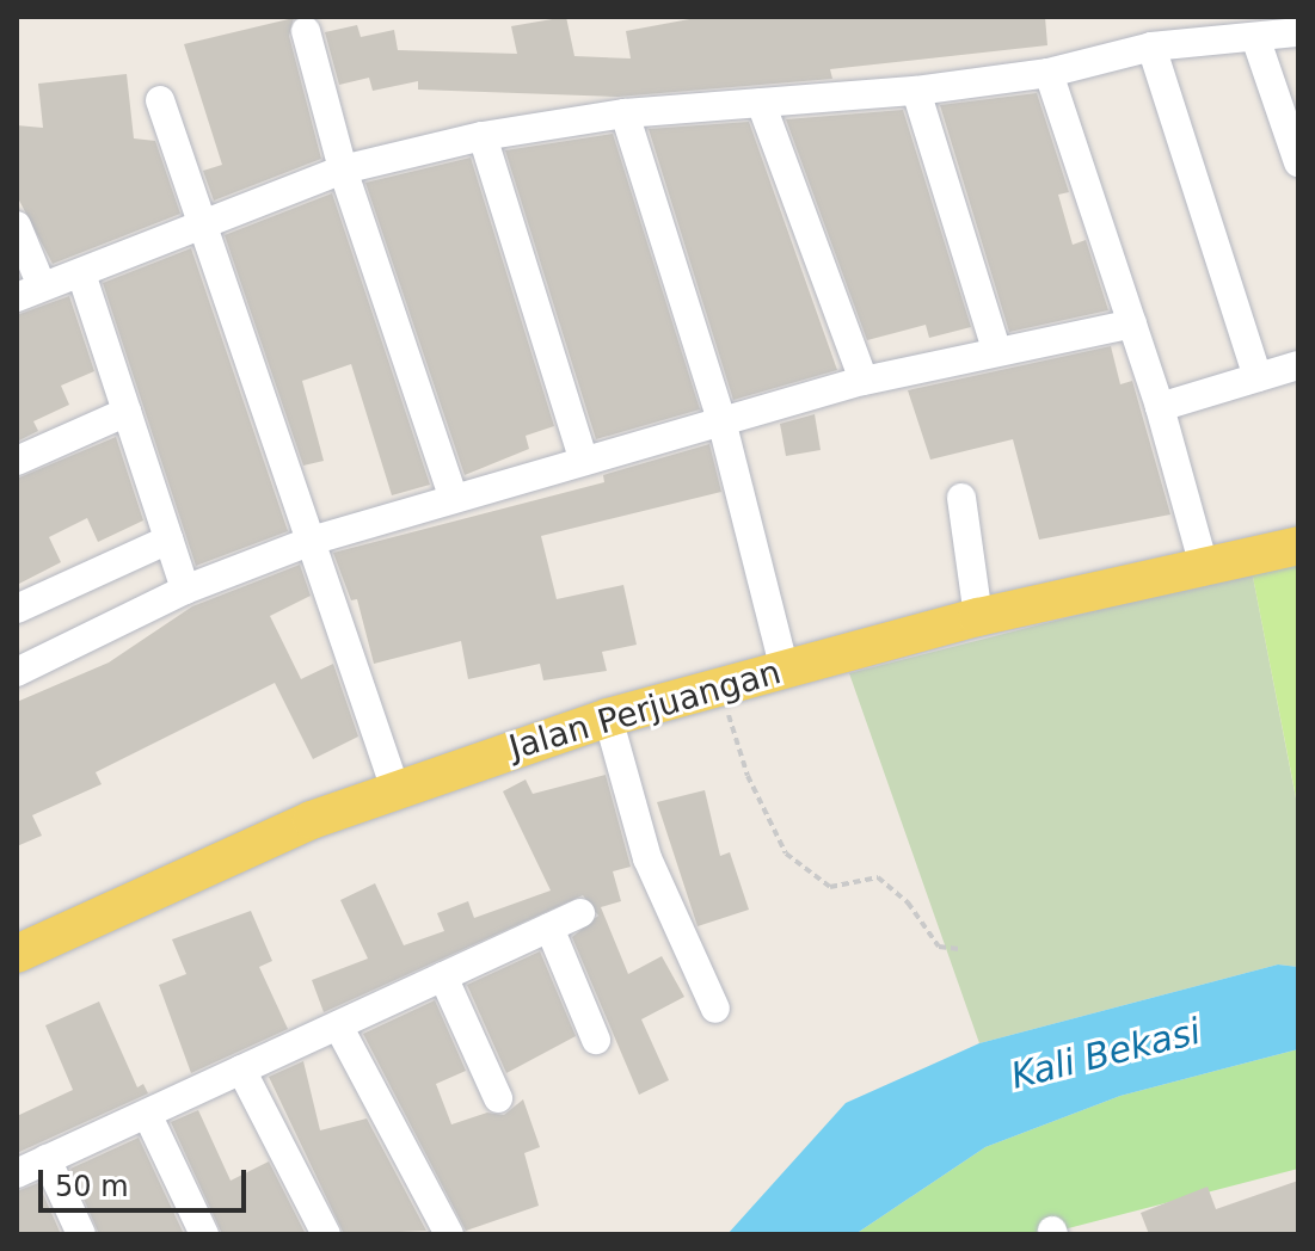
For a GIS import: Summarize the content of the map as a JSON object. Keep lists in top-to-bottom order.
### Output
{
  "streets": {
    "main road": ["Jalan Perjuangan"]
  },
  "water": ["Kali Bekasi"],
  "scale_bar": "50 m"
}
